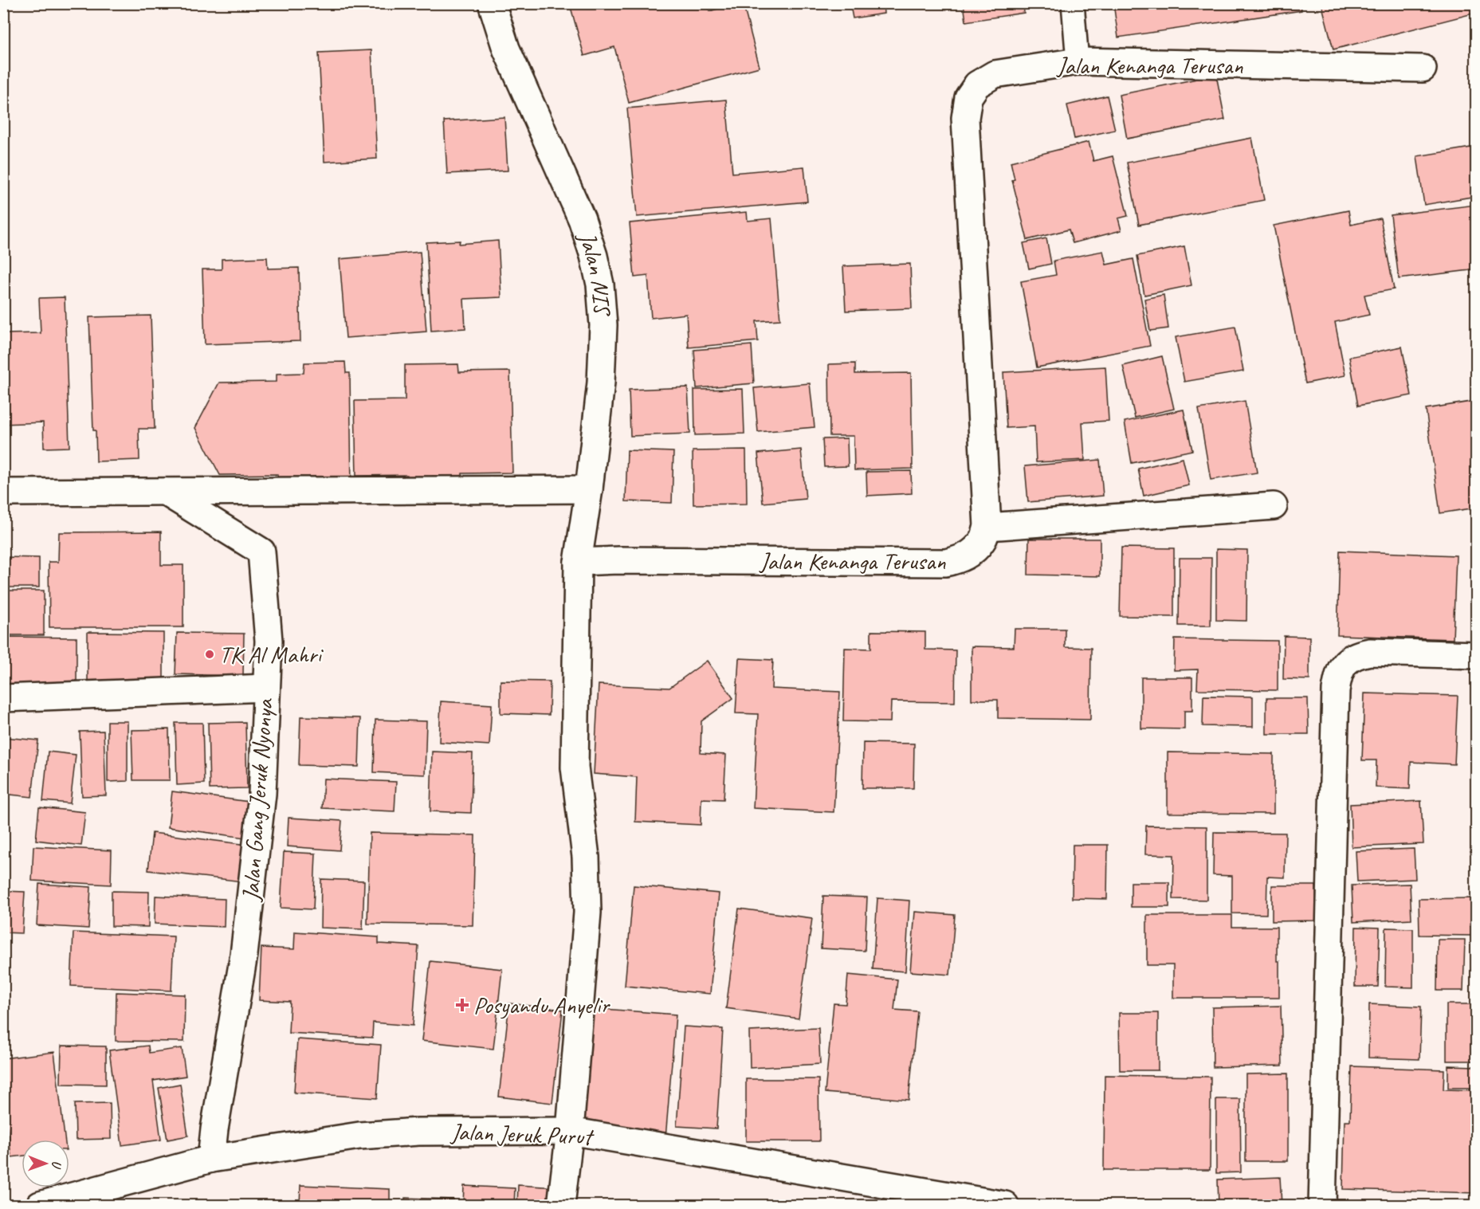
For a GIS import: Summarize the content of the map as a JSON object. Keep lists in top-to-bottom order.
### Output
{
  "streets": {
    "street": [
      "Jalan Kenanga Terusan",
      "Jalan NIS",
      "Jalan Gang Jeruk Nyonya",
      "Jalan Jeruk Purut"
    ]
  },
  "crossings": [
    ["Jalan Kenanga Terusan", "Jalan NIS"],
    ["Jalan Gang Jeruk Nyonya", "Jalan Jeruk Purut"]
  ],
  "places": {
    "other": ["TK Al Mahri"],
    "health": ["Posyandu Anyelir"]
  },
  "north": "right"
}
